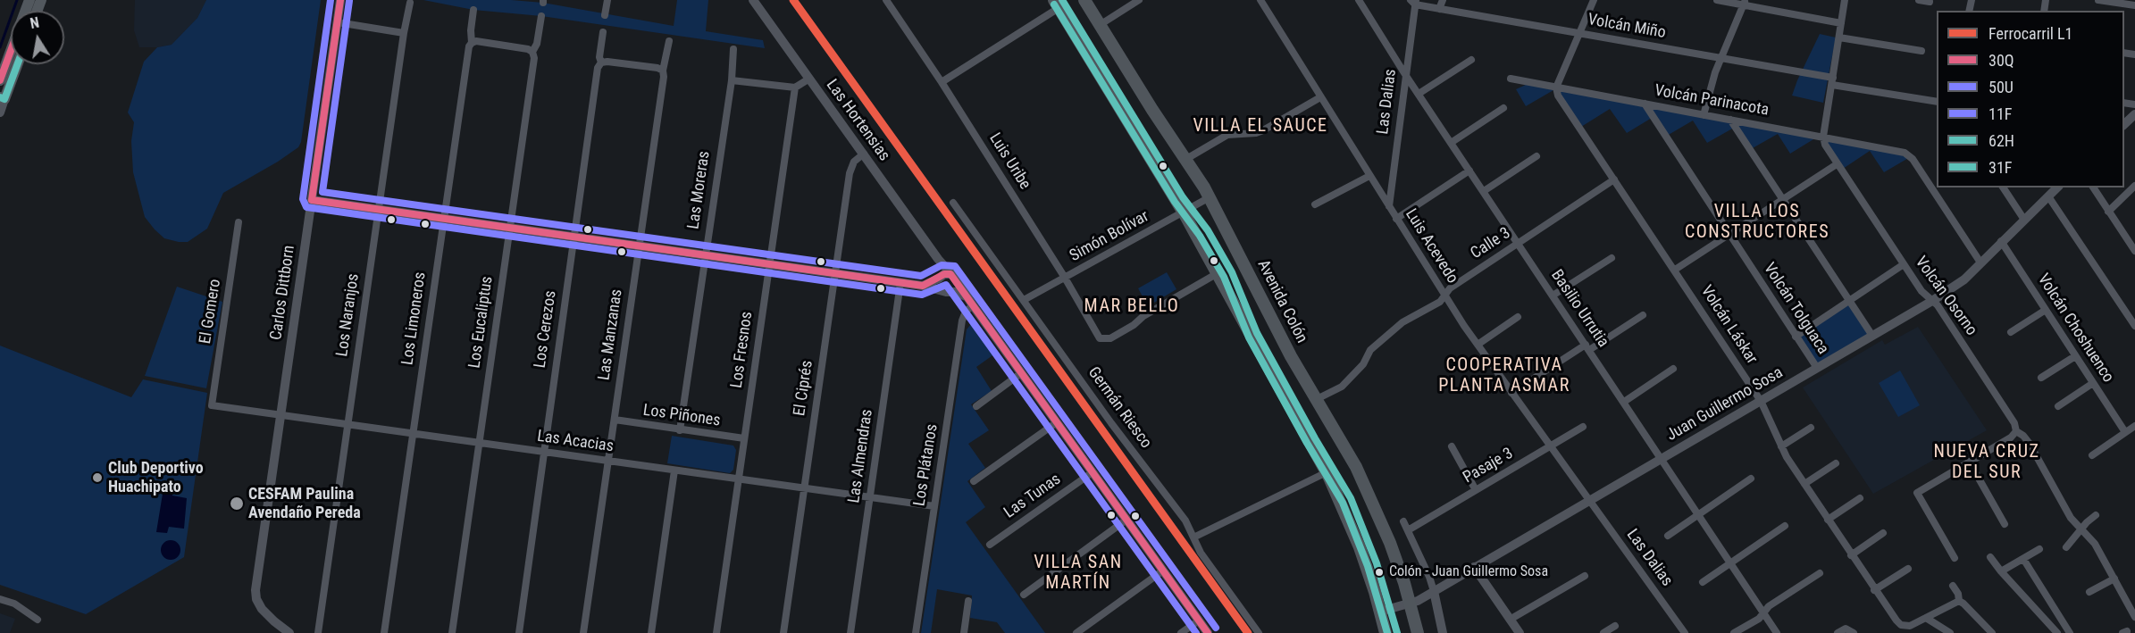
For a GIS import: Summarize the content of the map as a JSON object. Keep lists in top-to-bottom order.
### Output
{
  "streets": {
    "main road": ["Avenida Colón"],
    "street": [
      "Volcán Miño",
      "Volcán Parinacota",
      "Las Dalias",
      "Las Hortensias",
      "Luis Uribe",
      "Las Moreras",
      "Simón Bolívar",
      "Calle 3",
      "Luis Acevedo",
      "Carlos Dittborn",
      "Volcán Osorno",
      "Basilio Urrutia",
      "Volcán Tolguaca",
      "El Gomero",
      "Los Naranjos",
      "Los Limoneros",
      "Los Eucaliptus",
      "Volcán Láskar",
      "Volcán Choshuenco",
      "Los Cerezos",
      "Las Manzanas",
      "Los Fresnos",
      "El Ciprés",
      "Juan Guillermo Sosa",
      "Germán Riesco",
      "Los Piñones",
      "Las Acacias",
      "Las Almendras",
      "Los Plátanos",
      "Pasaje 3",
      "Las Tunas"
    ]
  },
  "crossings": [
    ["Volcán Miño", "Las Dalias"],
    ["Volcán Parinacota", "Volcán Osorno"],
    ["Volcán Parinacota", "Volcán Tolguaca"],
    ["Volcán Parinacota", "Volcán Láskar"],
    ["Volcán Parinacota", "Juan Guillermo Sosa"],
    ["Las Dalias", "Luis Acevedo"],
    ["Las Dalias", "Basilio Urrutia"],
    ["Las Dalias", "Juan Guillermo Sosa"],
    ["Las Hortensias", "El Ciprés"],
    ["Las Hortensias", "Los Plátanos"],
    ["Las Hortensias", "Las Tunas"],
    ["Luis Uribe", "Simón Bolívar"],
    ["Las Moreras", "Los Piñones"],
    ["Simón Bolívar", "Avenida Colón"],
    ["Simón Bolívar", "Germán Riesco"],
    ["Calle 3", "Luis Acevedo"],
    ["Calle 3", "Avenida Colón"],
    ["Calle 3", "Basilio Urrutia"],
    ["Calle 3", "Volcán Láskar"],
    ["Luis Acevedo", "Juan Guillermo Sosa"],
    ["Luis Acevedo", "Pasaje 3"],
    ["Carlos Dittborn", "Las Acacias"],
    ["Volcán Osorno", "Juan Guillermo Sosa"],
    ["Avenida Colón", "Juan Guillermo Sosa"],
    ["Basilio Urrutia", "Juan Guillermo Sosa"],
    ["Volcán Tolguaca", "Juan Guillermo Sosa"],
    ["El Gomero", "Las Acacias"],
    ["Los Naranjos", "Las Acacias"],
    ["Los Limoneros", "Las Acacias"],
    ["Los Eucaliptus", "Las Acacias"],
    ["Volcán Láskar", "Juan Guillermo Sosa"],
    ["Volcán Choshuenco", "Juan Guillermo Sosa"],
    ["Los Cerezos", "Las Acacias"],
    ["Las Manzanas", "Los Piñones"],
    ["Las Manzanas", "Las Acacias"],
    ["Los Fresnos", "Los Piñones"],
    ["Los Fresnos", "Las Acacias"],
    ["El Ciprés", "Las Acacias"],
    ["Las Acacias", "Las Almendras"],
    ["Las Acacias", "Los Plátanos"]
  ],
  "districts": [
    "VILLA EL SAUCE",
    "VILLA LOS CONSTRUCTORES",
    "MAR BELLO",
    "COOPERATIVA PLANTA ASMAR",
    "NUEVA CRUZ DEL SUR",
    "VILLA SAN MARTÍN"
  ],
  "places": ["Club Deportivo Huachipato", "CESFAM Paulina Avendaño Pereda", "Colón - Juan Guillermo Sosa"],
  "lines": [
    "rail line L1",
    "transit line 30Q",
    "transit line 50U",
    "transit line 62H",
    "transit line 11F",
    "transit line 31F"
  ],
  "legend": [
    "Ferrocarril L1",
    "30Q",
    "50U",
    "11F",
    "62H",
    "31F"
  ],
  "north": "top"
}
